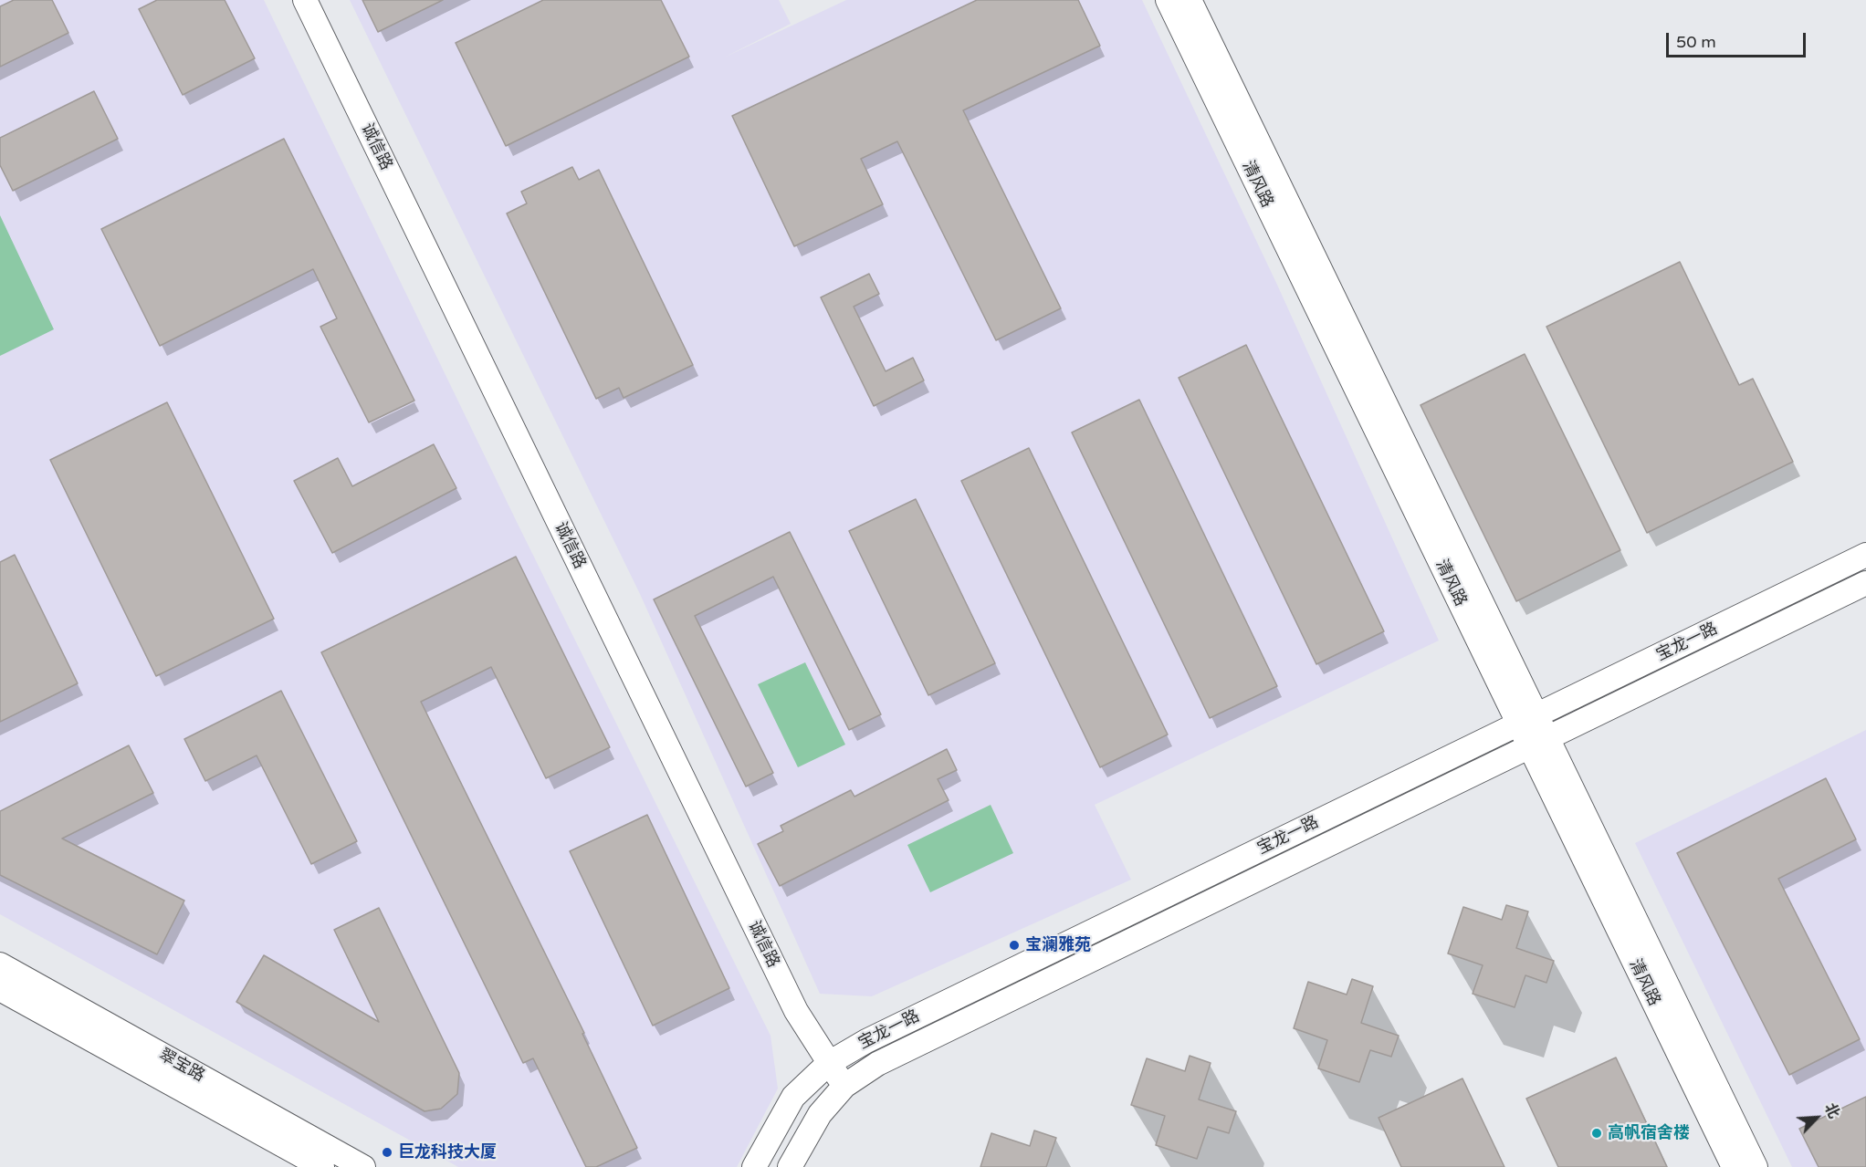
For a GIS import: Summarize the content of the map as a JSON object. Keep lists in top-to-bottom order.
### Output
{
  "streets": {
    "street": [
      "诚信路",
      "清风路",
      "宝龙一路",
      "翠宝路"
    ]
  },
  "crossings": [
    ["诚信路", "宝龙一路"],
    ["清风路", "宝龙一路"]
  ],
  "places": ["宝澜雅苑", "高帆宿舍楼", "巨龙科技大厦"],
  "scale_bar": "50 m",
  "north": "top right"
}
